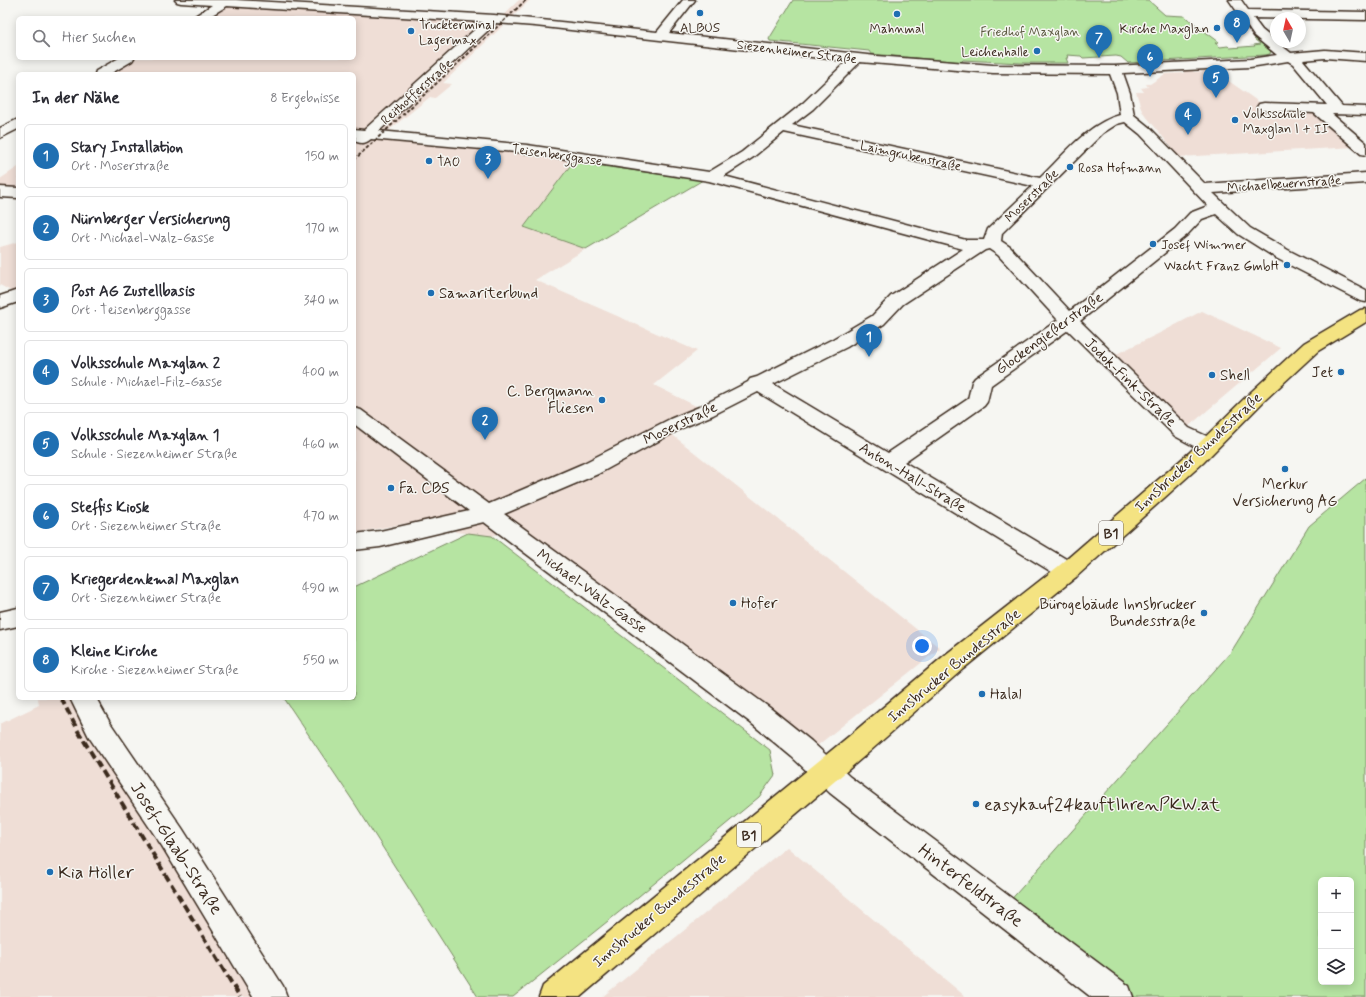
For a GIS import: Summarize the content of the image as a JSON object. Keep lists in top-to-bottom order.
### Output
{
  "streets": {
    "main road": ["Innsbrucker Bundesstraße", "B1"],
    "street": [
      "Siezenheimer Straße",
      "Reithofferstraße",
      "Teisenberggasse",
      "Laimgrubenstraße",
      "Michaelbeuernstraße",
      "Moserstraße",
      "Glockengießerstraße",
      "Jodok-Fink-Straße",
      "Anton-Hall-Straße",
      "Michael-Walz-Gasse",
      "Josef-Glaab-Straße",
      "Hinterfeldstraße"
    ]
  },
  "crossings": [
    ["Siezenheimer Straße", "Reithofferstraße"],
    ["Reithofferstraße", "Teisenberggasse"],
    ["Teisenberggasse", "Moserstraße"],
    ["Teisenberggasse", "Jodok-Fink-Straße"],
    ["Laimgrubenstraße", "Moserstraße"],
    ["Moserstraße", "Jodok-Fink-Straße"],
    ["Moserstraße", "Anton-Hall-Straße"],
    ["Moserstraße", "Michael-Walz-Gasse"],
    ["Glockengießerstraße", "Jodok-Fink-Straße"],
    ["Glockengießerstraße", "Anton-Hall-Straße"],
    ["Jodok-Fink-Straße", "Innsbrucker Bundesstraße"],
    ["Innsbrucker Bundesstraße", "Anton-Hall-Straße"],
    ["Innsbrucker Bundesstraße", "Michael-Walz-Gasse"],
    ["Innsbrucker Bundesstraße", "Hinterfeldstraße"],
    ["Michael-Walz-Gasse", "Hinterfeldstraße"]
  ],
  "parks": ["Friedhof Maxglan"],
  "places": [
    "ALBUS",
    "Mahnmal",
    "Kirche Maxglan",
    "Truckterminal Lagermax",
    "Leichenhalle",
    "Volksschule Maxglan I + II",
    "TAO",
    "Rosa Hofmann",
    "Josef Wimmer",
    "Wacht Franz GmbH",
    "Samariterbund",
    "Jet",
    "Shell",
    "C. Bergmann Fliesen",
    "Merkur Versicherung AG",
    "Fa. CBS",
    "Hofer",
    "Bürogebäude Innsbrucker Bundesstraße",
    "Halal",
    "easykauf24kauftIhrenPKW.at",
    "Kia Höller"
  ],
  "north": "top",
  "page": {
    "pins": [
      "8",
      "7",
      "6",
      "5",
      "4",
      "3",
      "1",
      "2"
    ],
    "search": "Hier suchen",
    "heading": ["In der Nähe", "8 Ergebnisse"],
    "list": [
      {
        "mark": "1",
        "name": "Stary Installation",
        "note": "Ort · Moserstraße",
        "value": "150 m"
      },
      {
        "mark": "2",
        "name": "Nürnberger Versicherung",
        "note": "Ort · Michael-Walz-Gasse",
        "value": "170 m"
      },
      {
        "mark": "3",
        "name": "Post AG Zustellbasis",
        "note": "Ort · Teisenberggasse",
        "value": "340 m"
      },
      {
        "mark": "4",
        "name": "Volksschule Maxglan 2",
        "note": "Schule · Michael-Filz-Gasse",
        "value": "400 m"
      },
      {
        "mark": "5",
        "name": "Volksschule Maxglan 1",
        "note": "Schule · Siezenheimer Straße",
        "value": "460 m"
      },
      {
        "mark": "6",
        "name": "Steffis Kiosk",
        "note": "Ort · Siezenheimer Straße",
        "value": "470 m"
      },
      {
        "mark": "7",
        "name": "Kriegerdenkmal Maxglan",
        "note": "Ort · Siezenheimer Straße",
        "value": "490 m"
      },
      {
        "mark": "8",
        "name": "Kleine Kirche",
        "note": "Kirche · Siezenheimer Straße",
        "value": "550 m"
      }
    ],
    "map_buttons": ["+", "−"]
  }
}
